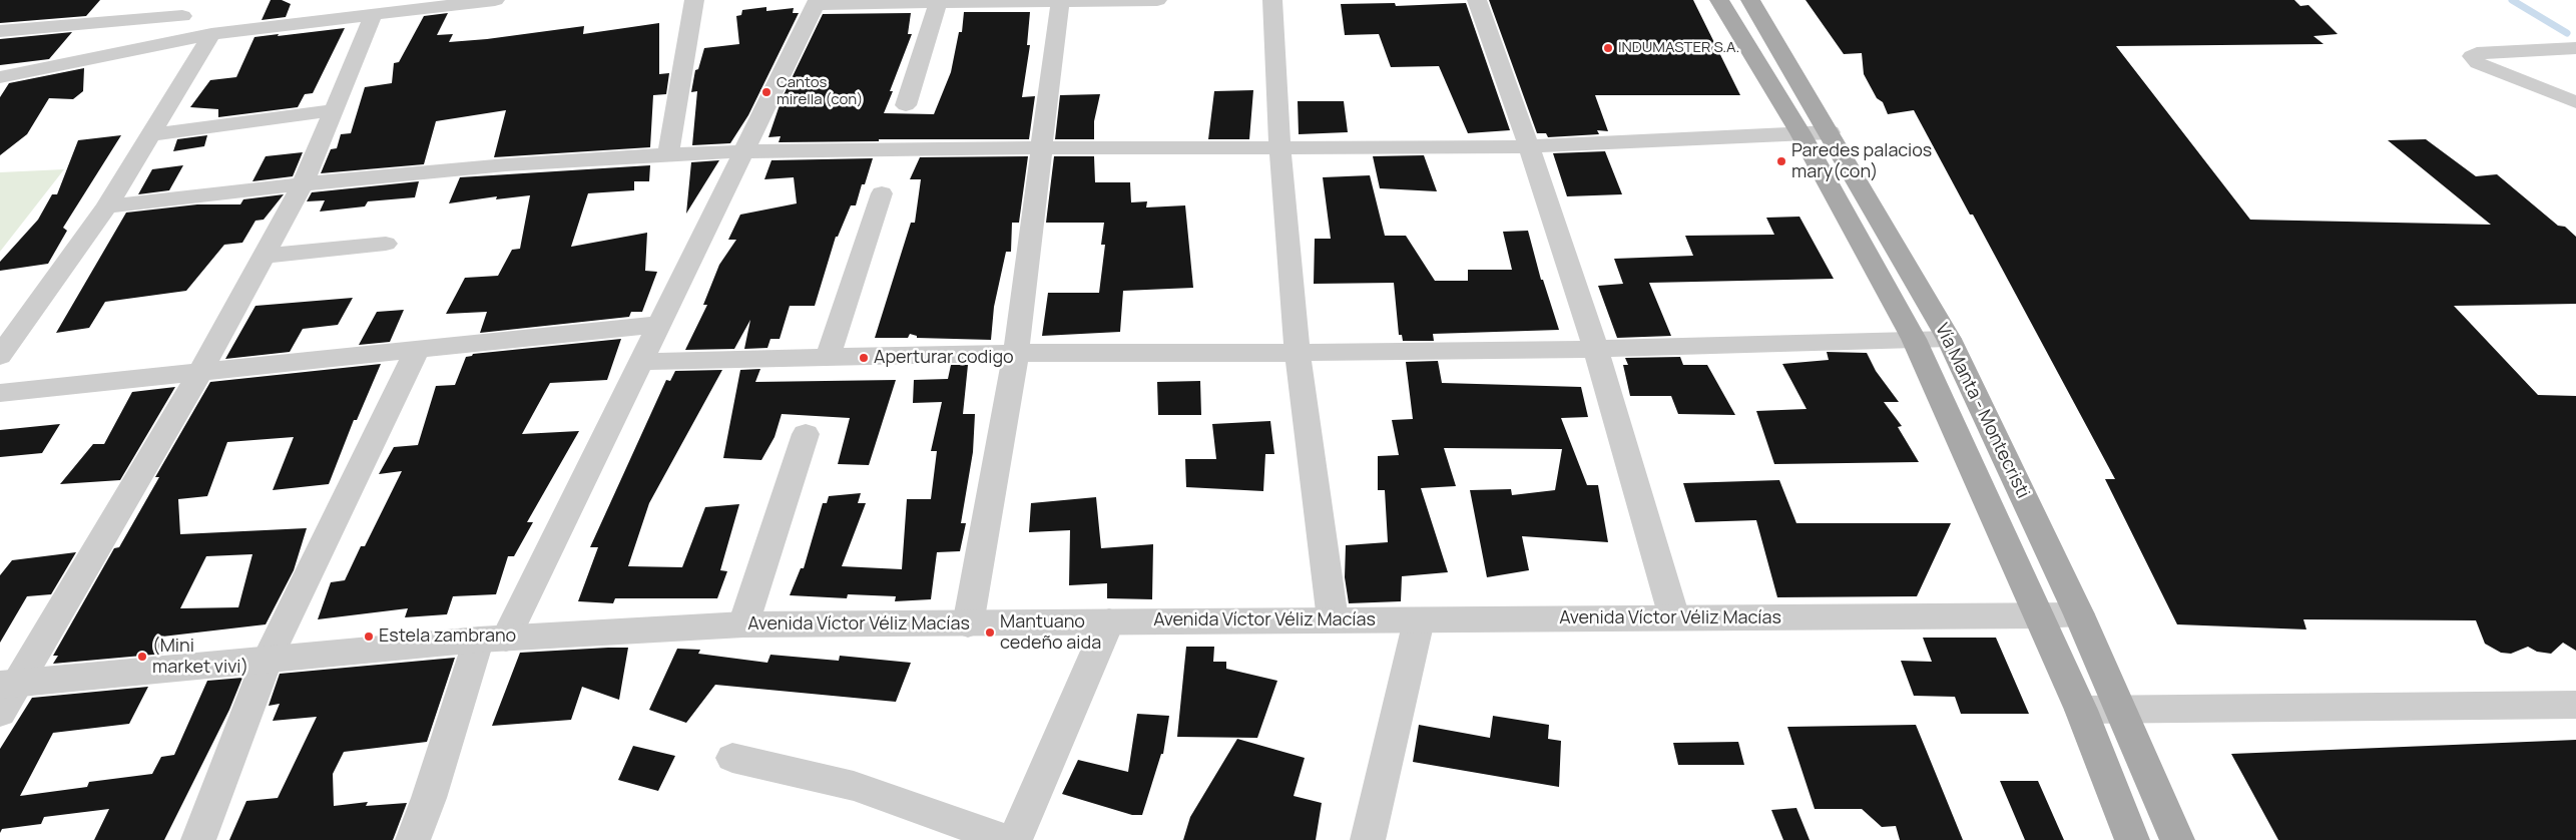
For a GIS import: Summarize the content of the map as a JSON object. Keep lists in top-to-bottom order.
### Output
{
  "streets": {
    "main road": ["Vía Manta - Montecristi"],
    "street": ["Avenida Víctor Véliz Macías"]
  },
  "crossings": [
    ["Vía Manta - Montecristi", "Avenida Víctor Véliz Macías"]
  ],
  "places": [
    "INDUMASTER S.A.",
    "Cantos mirella (con)",
    "Paredes palacios mary(con)",
    "Aperturar codigo",
    "Mantuano cedeño aida",
    "Estela zambrano",
    "(Mini market vivi)"
  ]
}
